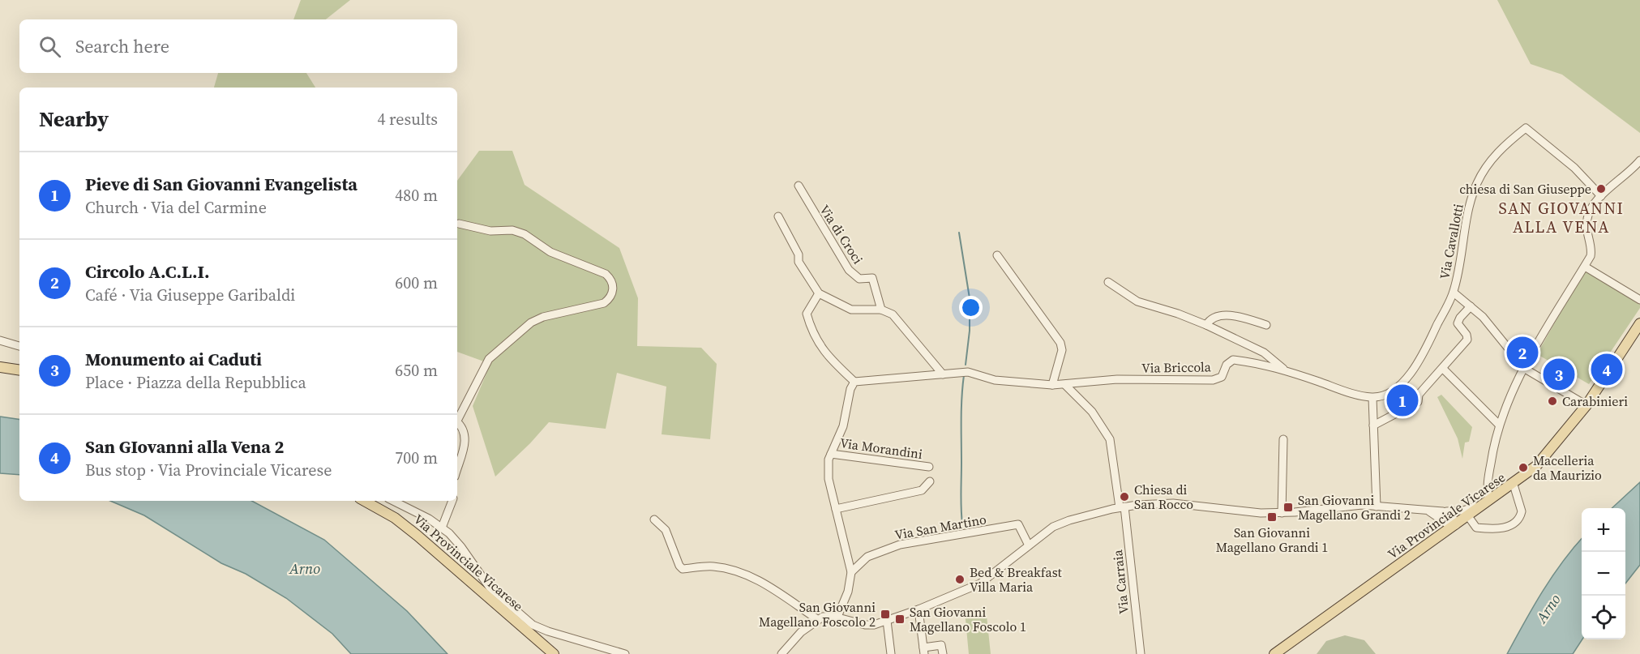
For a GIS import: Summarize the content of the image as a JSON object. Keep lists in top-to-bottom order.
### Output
{
  "streets": {
    "main road": ["Via Provinciale Vicarese"],
    "street": [
      "Via di Croci",
      "Via Cavallotti",
      "Via Briccola",
      "Via Morandini",
      "Via San Martino",
      "Via Carraia"
    ]
  },
  "crossings": [
    ["Via Cavallotti", "Via Briccola"],
    ["Via Briccola", "Via Carraia"],
    ["Via Morandini", "Via San Martino"]
  ],
  "districts": ["SAN GIOVANNI ALLA VENA"],
  "water": ["Arno"],
  "places": {
    "other": [
      "chiesa di San Giuseppe",
      "Carabinieri",
      "Macelleria da Maurizio",
      "Chiesa di San Rocco",
      "Bed & Breakfast Villa Maria"
    ],
    "transit": [
      "San Giovanni Magellano Grandi 2",
      "San Giovanni Magellano Grandi 1",
      "San Giovanni Magellano Foscolo 2",
      "San Giovanni Magellano Foscolo 1"
    ]
  },
  "page": {
    "search": "Search here",
    "heading": ["Nearby", "4 results"],
    "list": [
      {
        "mark": "1",
        "name": "Pieve di San Giovanni Evangelista",
        "note": "Church · Via del Carmine",
        "value": "480 m"
      },
      {
        "mark": "2",
        "name": "Circolo A.C.L.I.",
        "note": "Café · Via Giuseppe Garibaldi",
        "value": "600 m"
      },
      {
        "mark": "3",
        "name": "Monumento ai Caduti",
        "note": "Place · Piazza della Repubblica",
        "value": "650 m"
      },
      {
        "mark": "4",
        "name": "San GIovanni alla Vena 2",
        "note": "Bus stop · Via Provinciale Vicarese",
        "value": "700 m"
      }
    ],
    "pins": [
      "2",
      "4",
      "3",
      "1"
    ],
    "map_buttons": ["+", "−"]
  }
}
